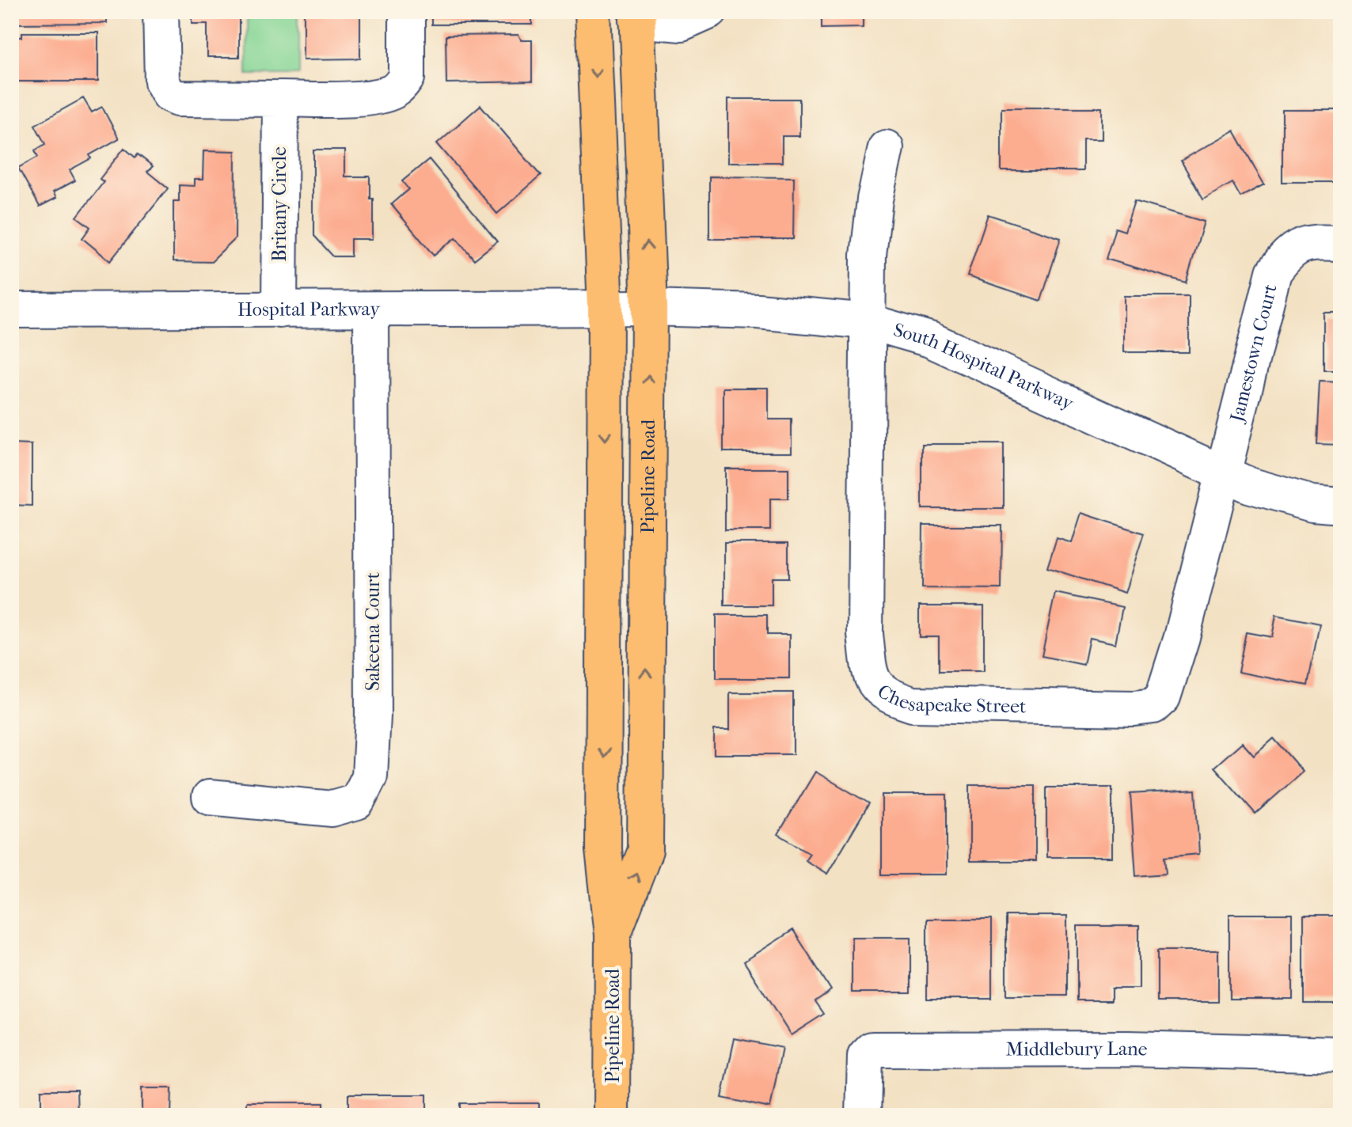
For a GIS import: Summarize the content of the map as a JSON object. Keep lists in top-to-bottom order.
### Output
{
  "streets": {
    "main road": ["Pipeline Road"],
    "street": [
      "Britany Circle",
      "Hospital Parkway",
      "Jamestown Court",
      "South Hospital Parkway",
      "Sakeena Court",
      "Chesapeake Street",
      "Middlebury Lane"
    ]
  },
  "crossings": [
    ["Britany Circle", "Hospital Parkway"],
    ["Hospital Parkway", "South Hospital Parkway"],
    ["Hospital Parkway", "Pipeline Road"],
    ["Hospital Parkway", "Sakeena Court"],
    ["Jamestown Court", "South Hospital Parkway"],
    ["Jamestown Court", "Chesapeake Street"],
    ["South Hospital Parkway", "Pipeline Road"],
    ["South Hospital Parkway", "Chesapeake Street"]
  ]
}
